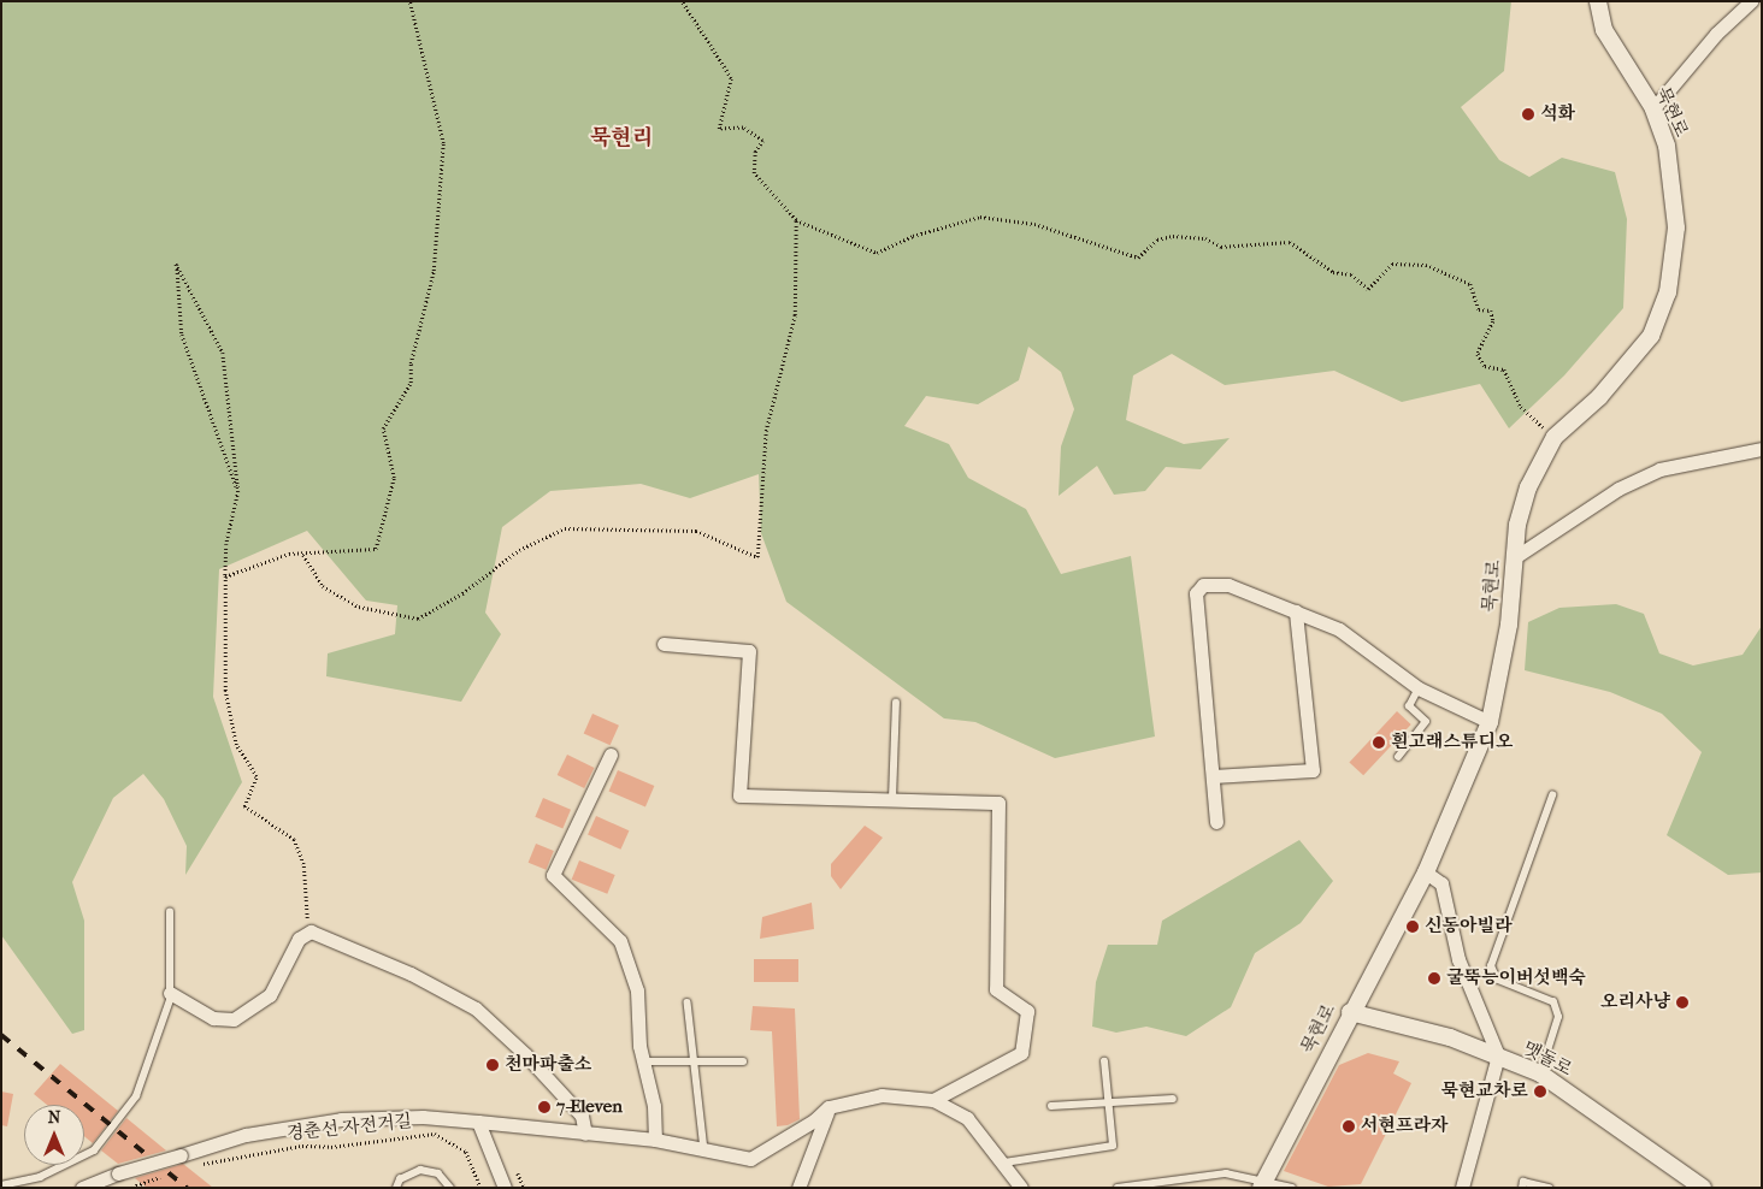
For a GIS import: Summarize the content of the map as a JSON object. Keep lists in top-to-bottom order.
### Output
{
  "streets": {
    "street": ["묵현로", "맷돌로"],
    "path": ["경춘선 자전거길"]
  },
  "crossings": [
    ["묵현로", "맷돌로"]
  ],
  "districts": ["묵현리"],
  "places": [
    "석화",
    "흰고래스튜디오",
    "신동아빌라",
    "굴뚝능이버섯백숙",
    "오리사냥",
    "천마파출소",
    "묵현교차로",
    "7-Eleven",
    "서현프라자"
  ],
  "north": "top"
}
